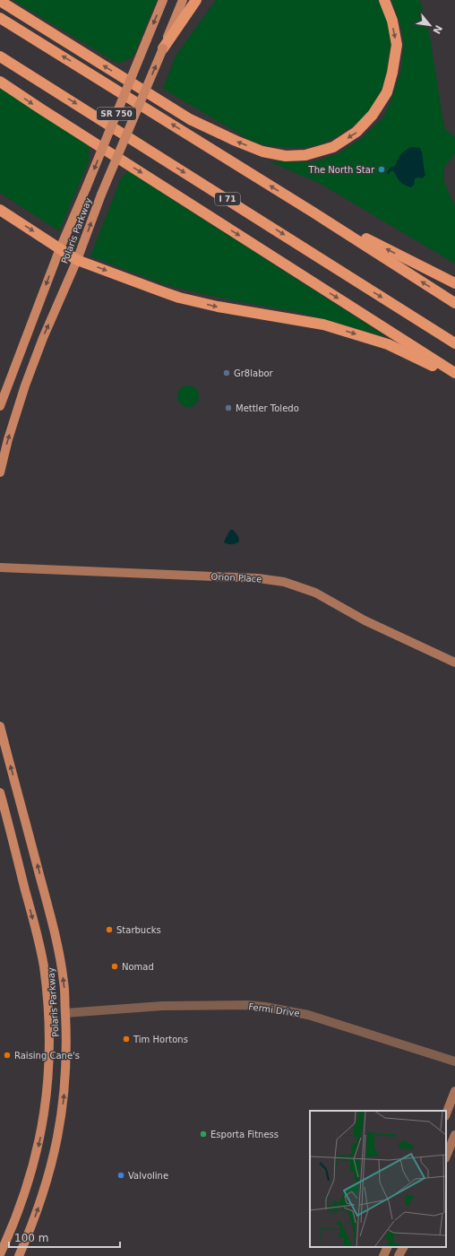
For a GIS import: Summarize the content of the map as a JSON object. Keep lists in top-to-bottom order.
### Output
{
  "streets": {
    "highway": ["I 71"],
    "main road": ["SR 750", "Polaris Parkway", "Orion Place"],
    "street": ["Fermi Drive"]
  },
  "crossings": [
    ["Polaris Parkway", "Fermi Drive"]
  ],
  "places": [
    "The North Star",
    "Gr8labor",
    "Mettler Toledo",
    "Starbucks",
    "Nomad",
    "Tim Hortons",
    "Raising Cane's",
    "Esporta Fitness",
    "Valvoline"
  ],
  "scale_bar": "100 m",
  "north": "bottom right"
}
